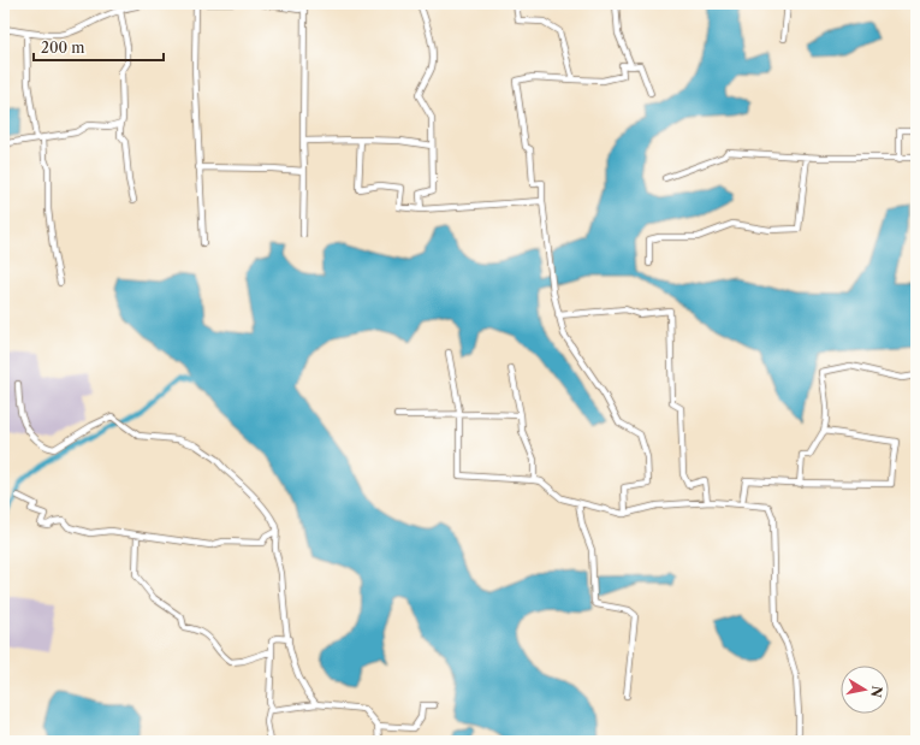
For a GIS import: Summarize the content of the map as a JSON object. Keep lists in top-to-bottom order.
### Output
{
  "scale_bar": "200 m",
  "north": "right"
}
